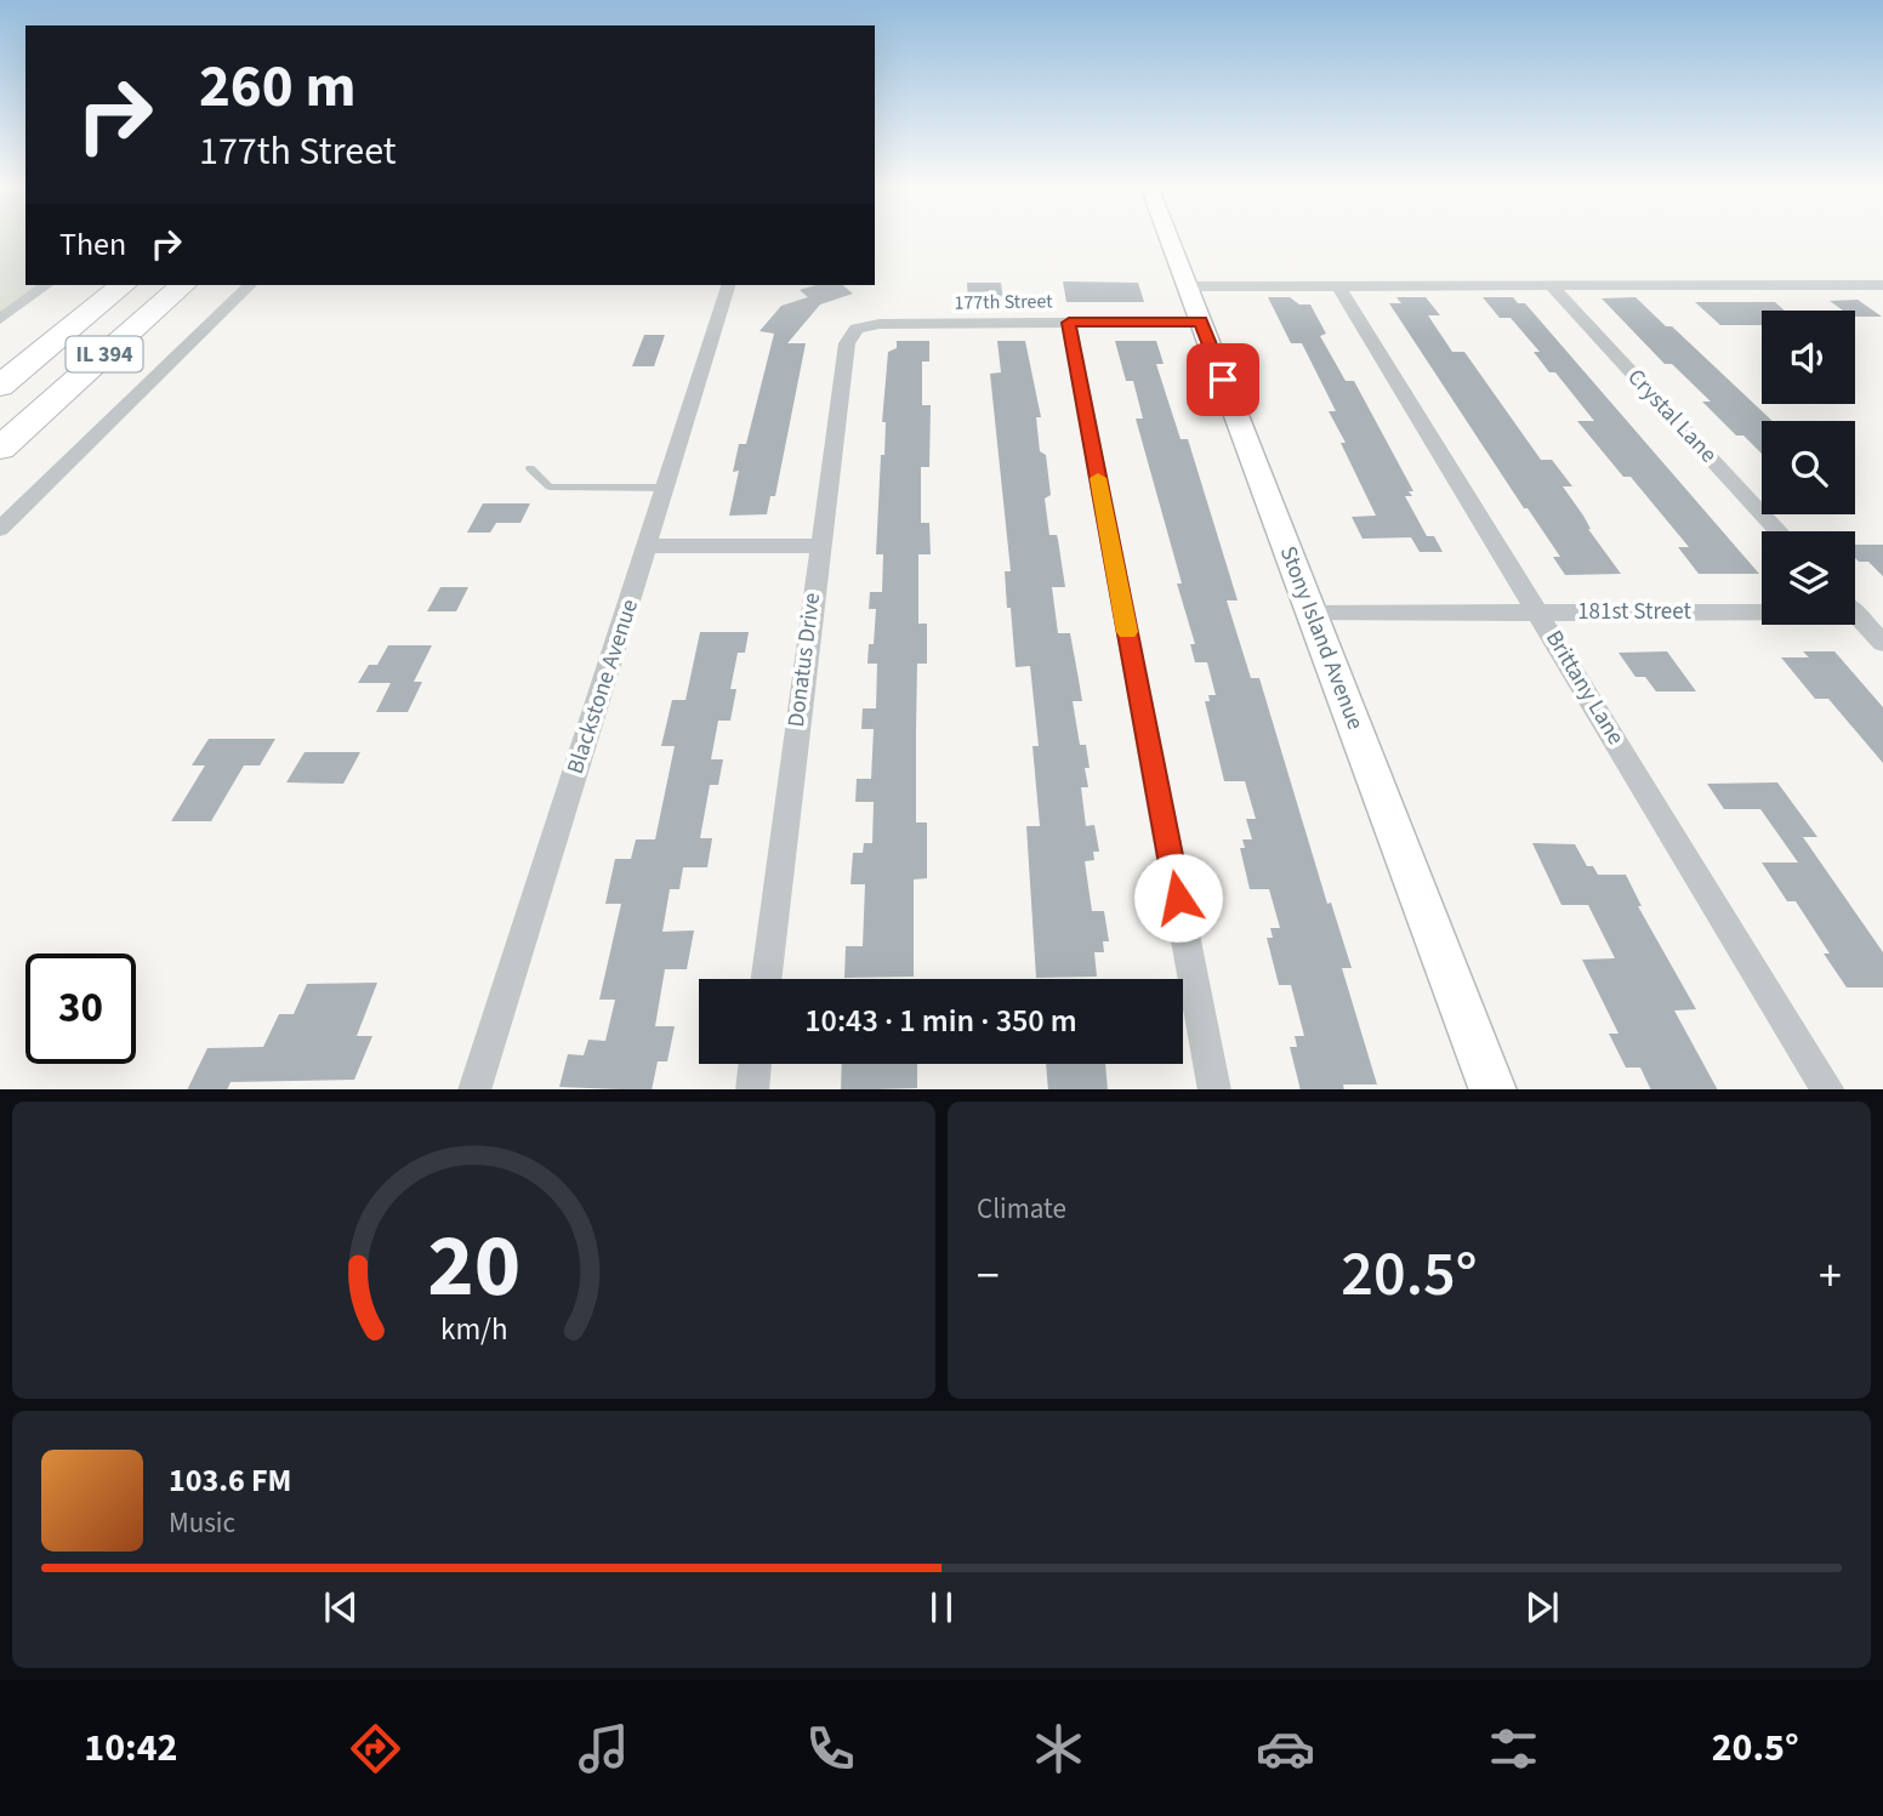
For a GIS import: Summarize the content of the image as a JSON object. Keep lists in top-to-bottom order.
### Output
{
  "streets": {
    "highway": ["IL 394"],
    "street": [
      "177th Street",
      "Crystal Lane",
      "181st Street",
      "Stony Island Avenue",
      "Donatus Drive",
      "Blackstone Avenue",
      "Brittany Lane"
    ]
  },
  "crossings": [
    ["177th Street", "Stony Island Avenue"],
    ["177th Street", "Donatus Drive"],
    ["181st Street", "Stony Island Avenue"],
    ["181st Street", "Brittany Lane"]
  ],
  "page": {
    "turn": ["260 m", "177th Street"],
    "then": "Then",
    "limit": "30",
    "trip": "10:43 · 1 min · 350 m",
    "tile": "Climate",
    "heat": ["−", "20.5°", "+"],
    "song": ["103.6 FM", "Music"],
    "tabs": ["10:42", "20.5°"],
    "gauge": ["20", "km/h"]
  }
}
